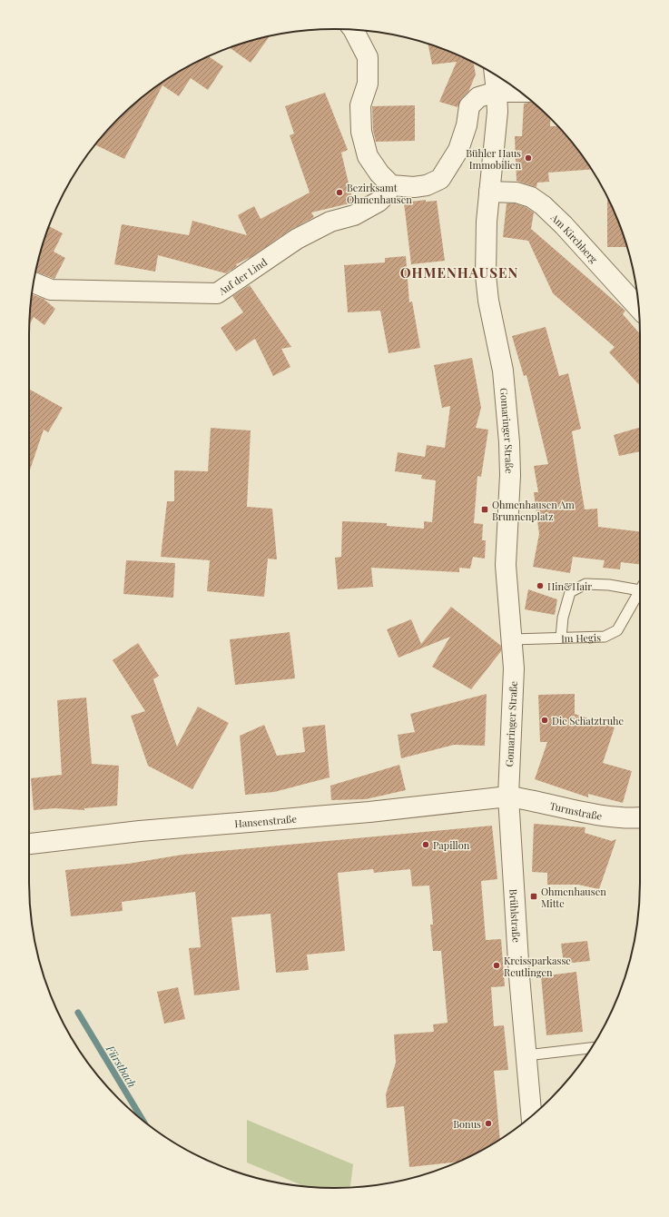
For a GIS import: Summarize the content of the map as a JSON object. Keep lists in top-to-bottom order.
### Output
{
  "streets": {
    "street": [
      "Am Kirchberg",
      "Auf der Lind",
      "Gomaringer Straße",
      "Turmstraße",
      "Hansenstraße",
      "Brühlstraße"
    ],
    "lane": ["Im Hegis"]
  },
  "crossings": [
    ["Am Kirchberg", "Gomaringer Straße"],
    ["Gomaringer Straße", "Im Hegis"],
    ["Gomaringer Straße", "Turmstraße"],
    ["Gomaringer Straße", "Hansenstraße"],
    ["Gomaringer Straße", "Brühlstraße"],
    ["Turmstraße", "Hansenstraße"],
    ["Turmstraße", "Brühlstraße"],
    ["Hansenstraße", "Brühlstraße"]
  ],
  "districts": ["OHMENHAUSEN"],
  "water": ["Fürstbach"],
  "places": {
    "other": [
      "Bühler Haus Immobilien",
      "Bezirksamt Ohmenhausen",
      "Hin&Hair",
      "Die Schatztruhe",
      "Papillon",
      "Kreissparkasse Reutlingen",
      "Bonus"
    ],
    "transit": ["Ohmenhausen Am Brunnenplatz", "Ohmenhausen Mitte"]
  }
}
